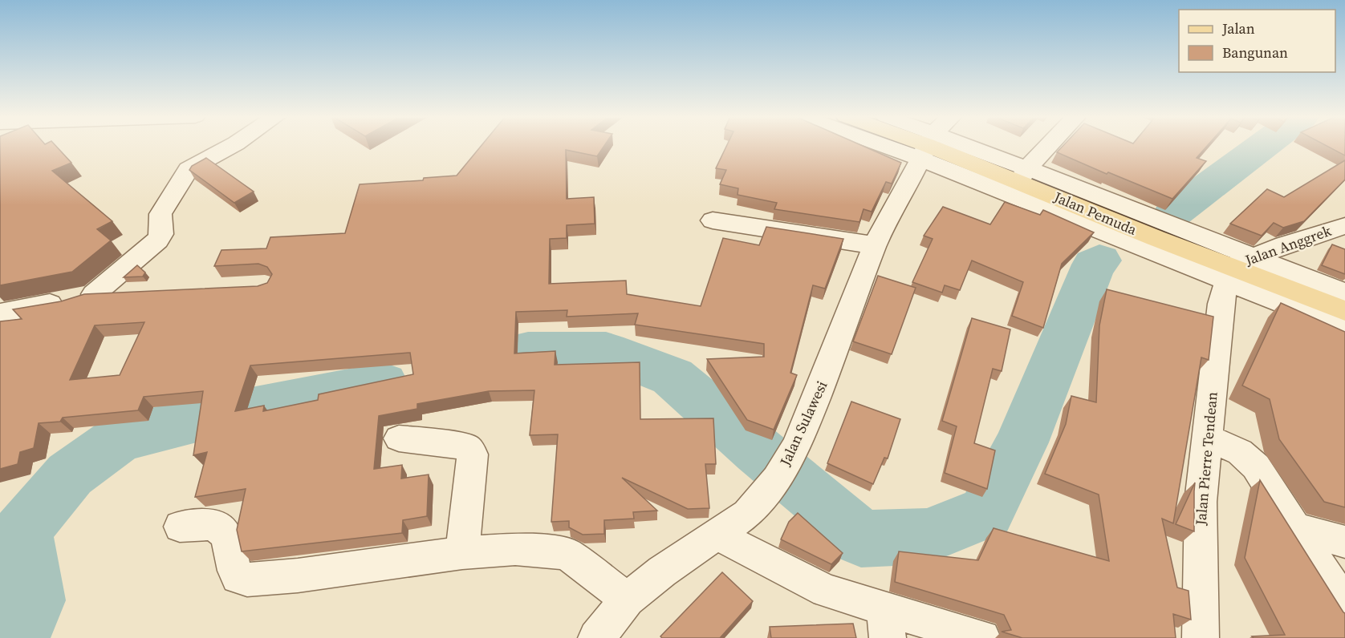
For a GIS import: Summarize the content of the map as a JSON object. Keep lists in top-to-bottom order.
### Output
{
  "streets": {
    "main road": ["Jalan Pemuda"],
    "street": ["Jalan Anggrek", "Jalan Sulawesi", "Jalan Pierre Tendean"]
  },
  "crossings": [
    ["Jalan Pemuda", "Jalan Anggrek"],
    ["Jalan Pemuda", "Jalan Sulawesi"],
    ["Jalan Pemuda", "Jalan Pierre Tendean"],
    ["Jalan Anggrek", "Jalan Pierre Tendean"]
  ],
  "legend": ["Jalan", "Bangunan"]
}
